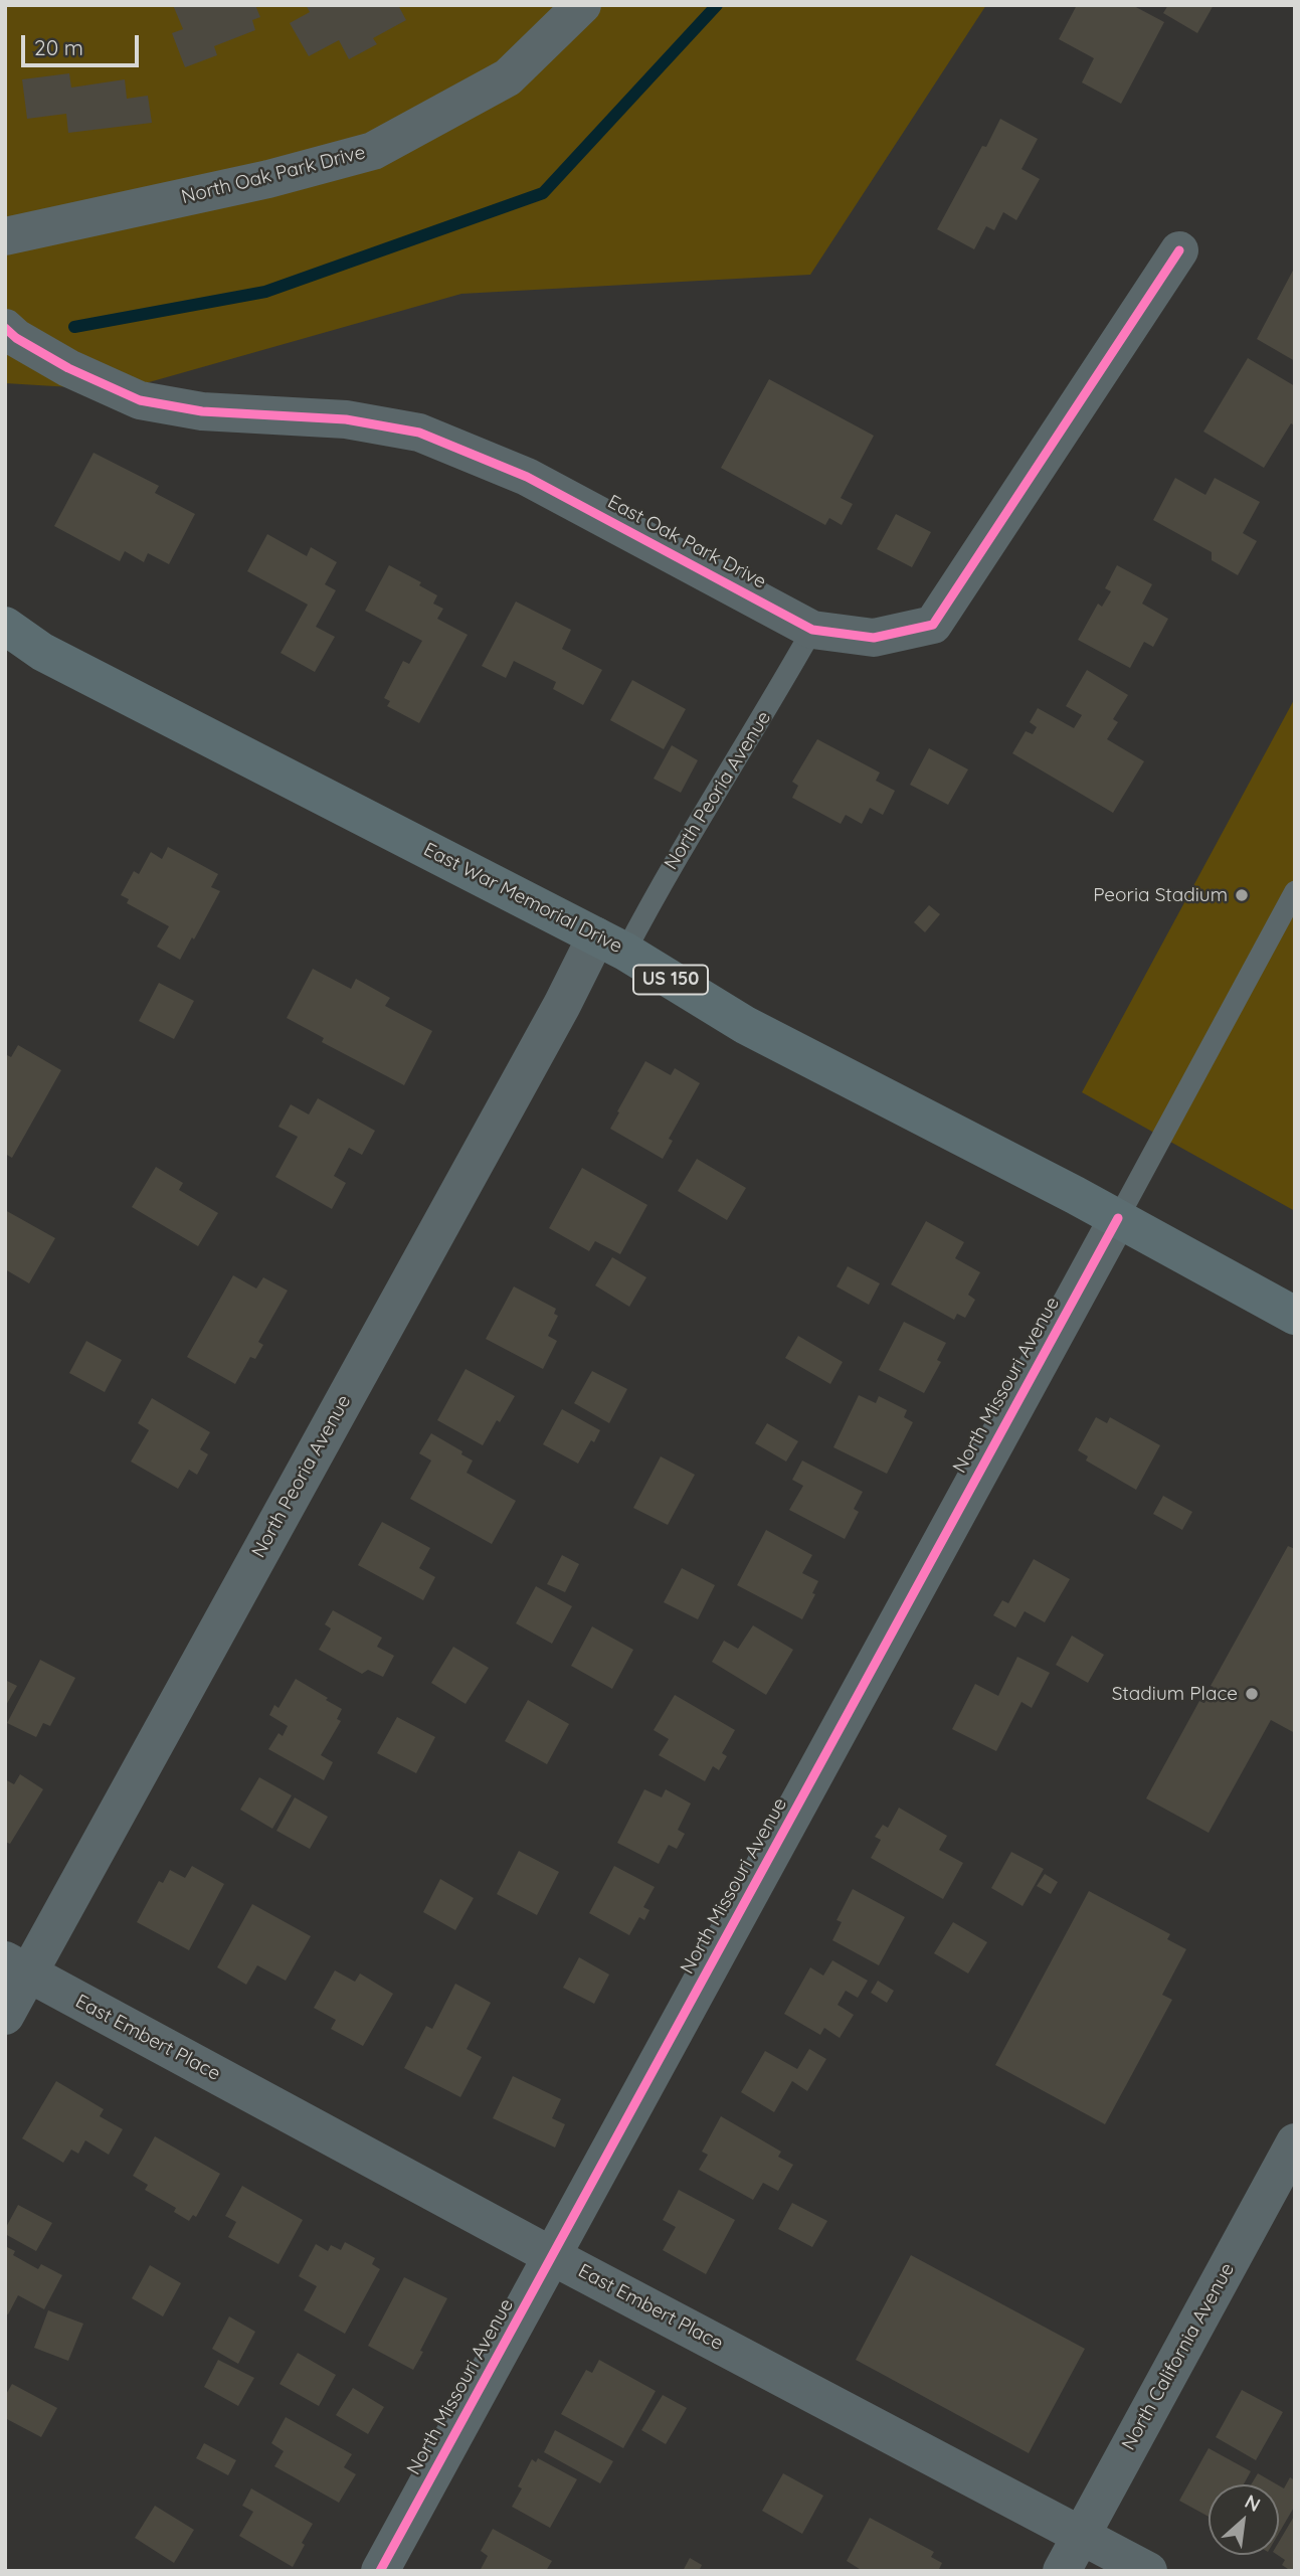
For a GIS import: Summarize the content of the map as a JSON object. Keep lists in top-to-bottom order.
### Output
{
  "streets": {
    "highway": ["East War Memorial Drive", "US 150"],
    "street": [
      "North Oak Park Drive",
      "East Oak Park Drive",
      "North Peoria Avenue",
      "North Missouri Avenue",
      "East Embert Place",
      "North California Avenue"
    ]
  },
  "crossings": [
    ["East Oak Park Drive", "North Peoria Avenue"],
    ["North Peoria Avenue", "East War Memorial Drive"],
    ["North Peoria Avenue", "East Embert Place"],
    ["East War Memorial Drive", "North Missouri Avenue"],
    ["North Missouri Avenue", "East Embert Place"],
    ["East Embert Place", "North California Avenue"]
  ],
  "places": ["Peoria Stadium", "Stadium Place"],
  "scale_bar": "20 m",
  "north": "top right"
}
